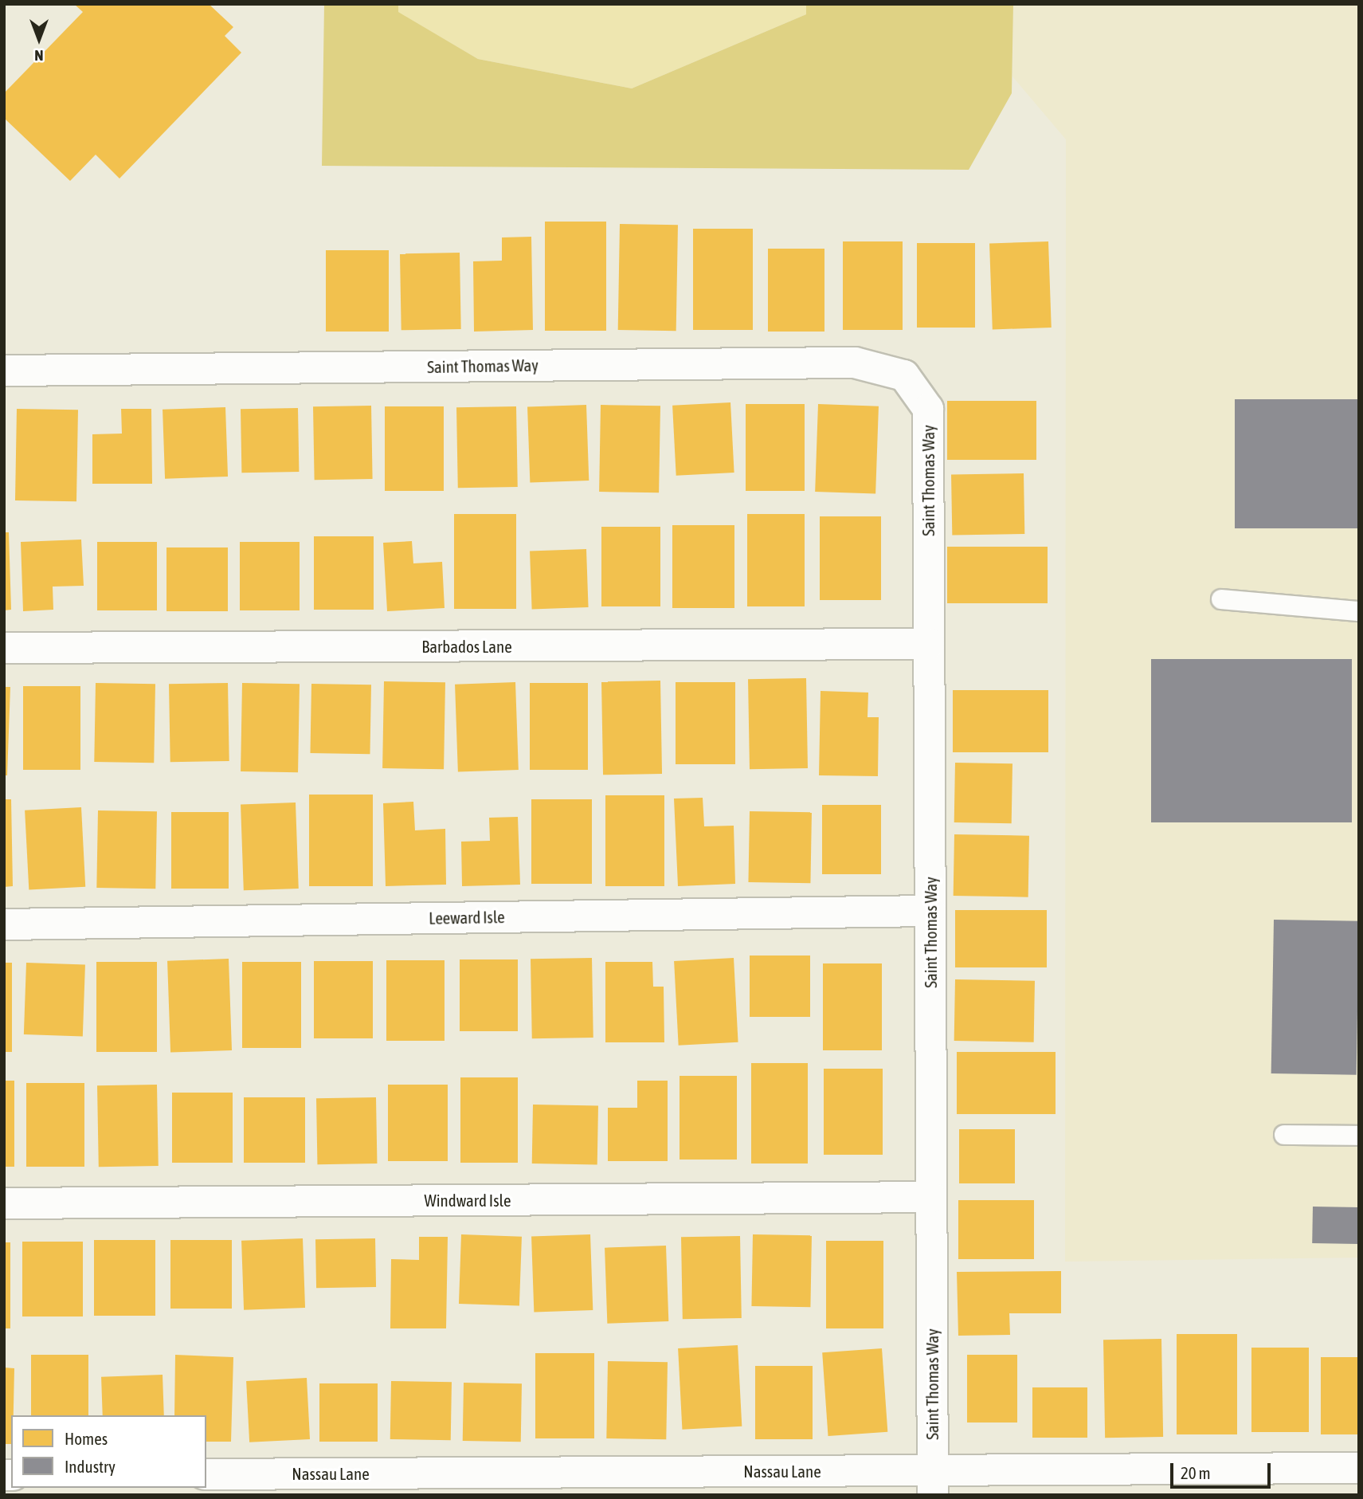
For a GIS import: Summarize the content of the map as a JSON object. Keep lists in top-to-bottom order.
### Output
{
  "streets": {
    "street": [
      "Saint Thomas Way",
      "Barbados Lane",
      "Leeward Isle",
      "Windward Isle",
      "Nassau Lane"
    ]
  },
  "crossings": [
    ["Saint Thomas Way", "Barbados Lane"],
    ["Saint Thomas Way", "Leeward Isle"],
    ["Saint Thomas Way", "Windward Isle"],
    ["Saint Thomas Way", "Nassau Lane"]
  ],
  "legend": ["Homes", "Industry"],
  "scale_bar": "20 m",
  "north": "bottom"
}
